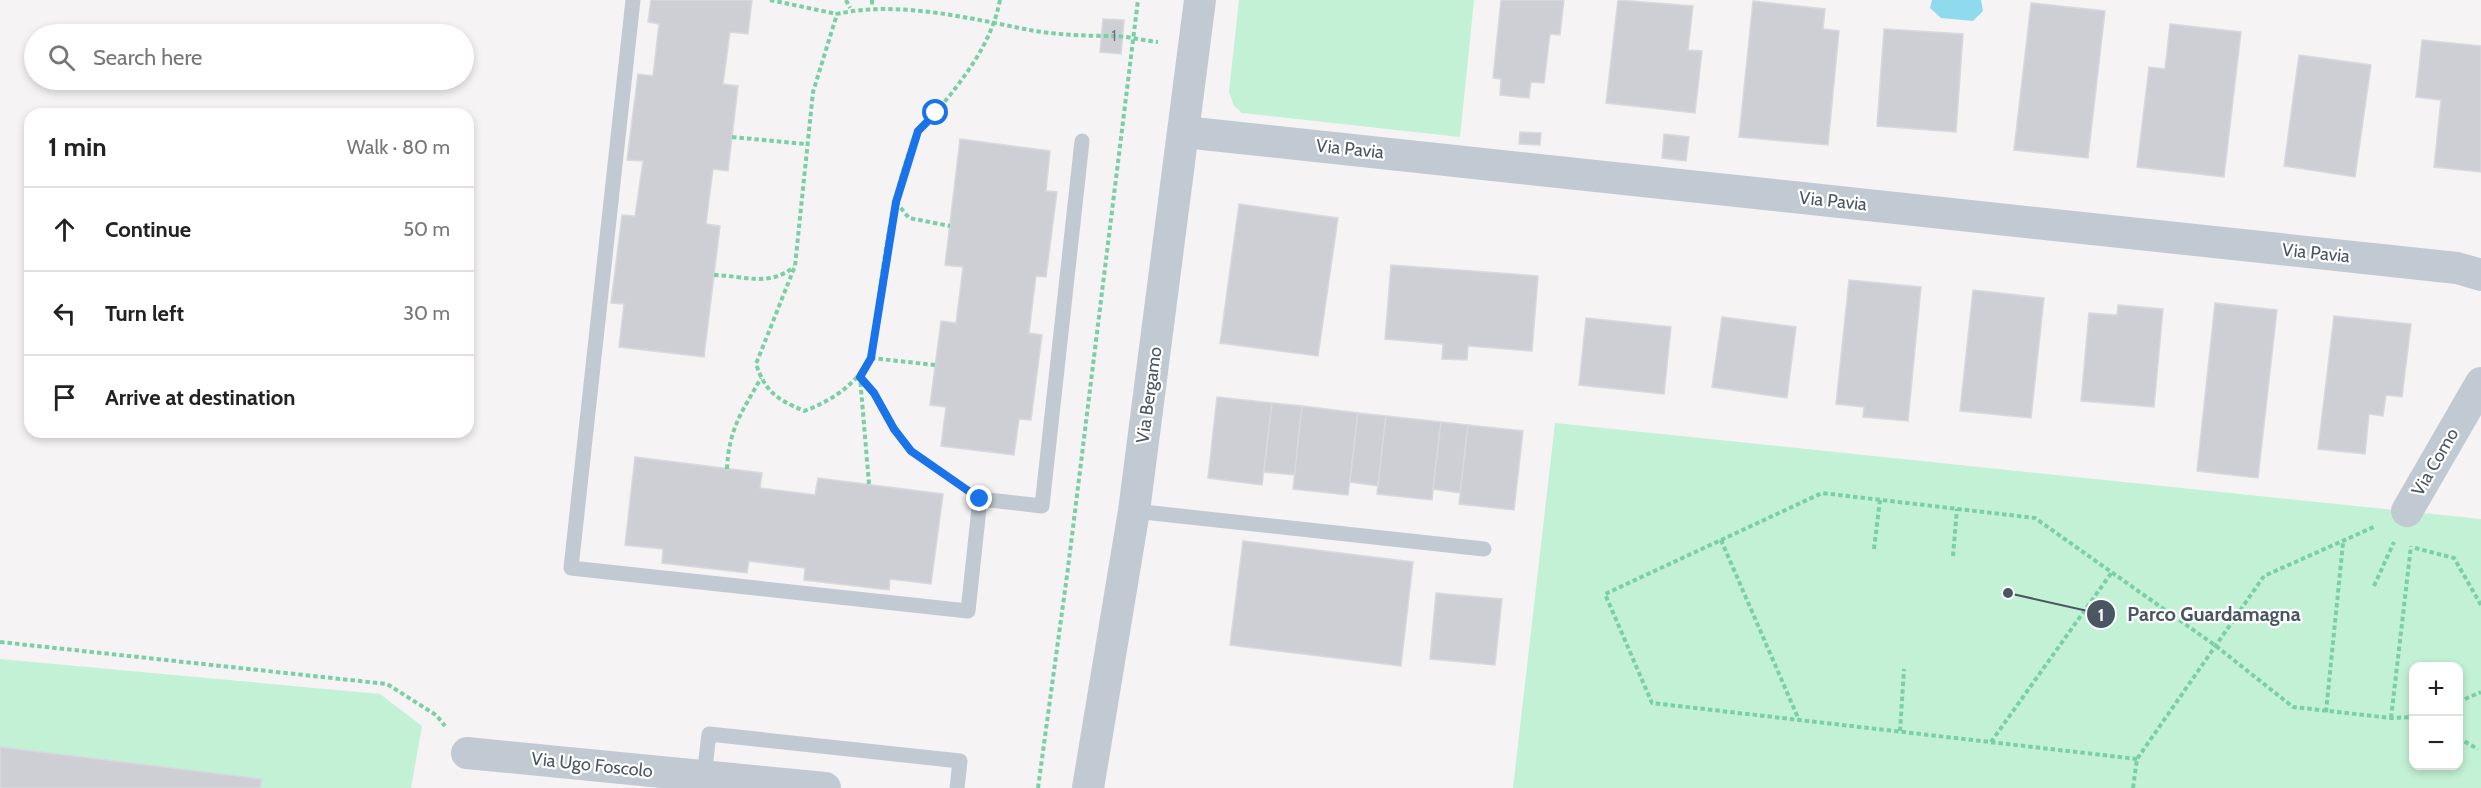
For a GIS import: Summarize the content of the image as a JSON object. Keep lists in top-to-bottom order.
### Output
{
  "streets": {
    "street": [
      "Via Pavia",
      "Via Bergamo",
      "Via Como",
      "Via Ugo Foscolo"
    ]
  },
  "crossings": [
    ["Via Pavia", "Via Bergamo"]
  ],
  "places": ["Parco Guardamagna"],
  "house_numbers": ["1"],
  "page": {
    "search": "Search here",
    "heading": ["1 min", "Walk · 80 m"],
    "list": [
      ["Continue", "50 m"],
      ["Turn left", "30 m"],
      "Arrive at destination"
    ],
    "map_buttons": ["+", "−"]
  }
}
